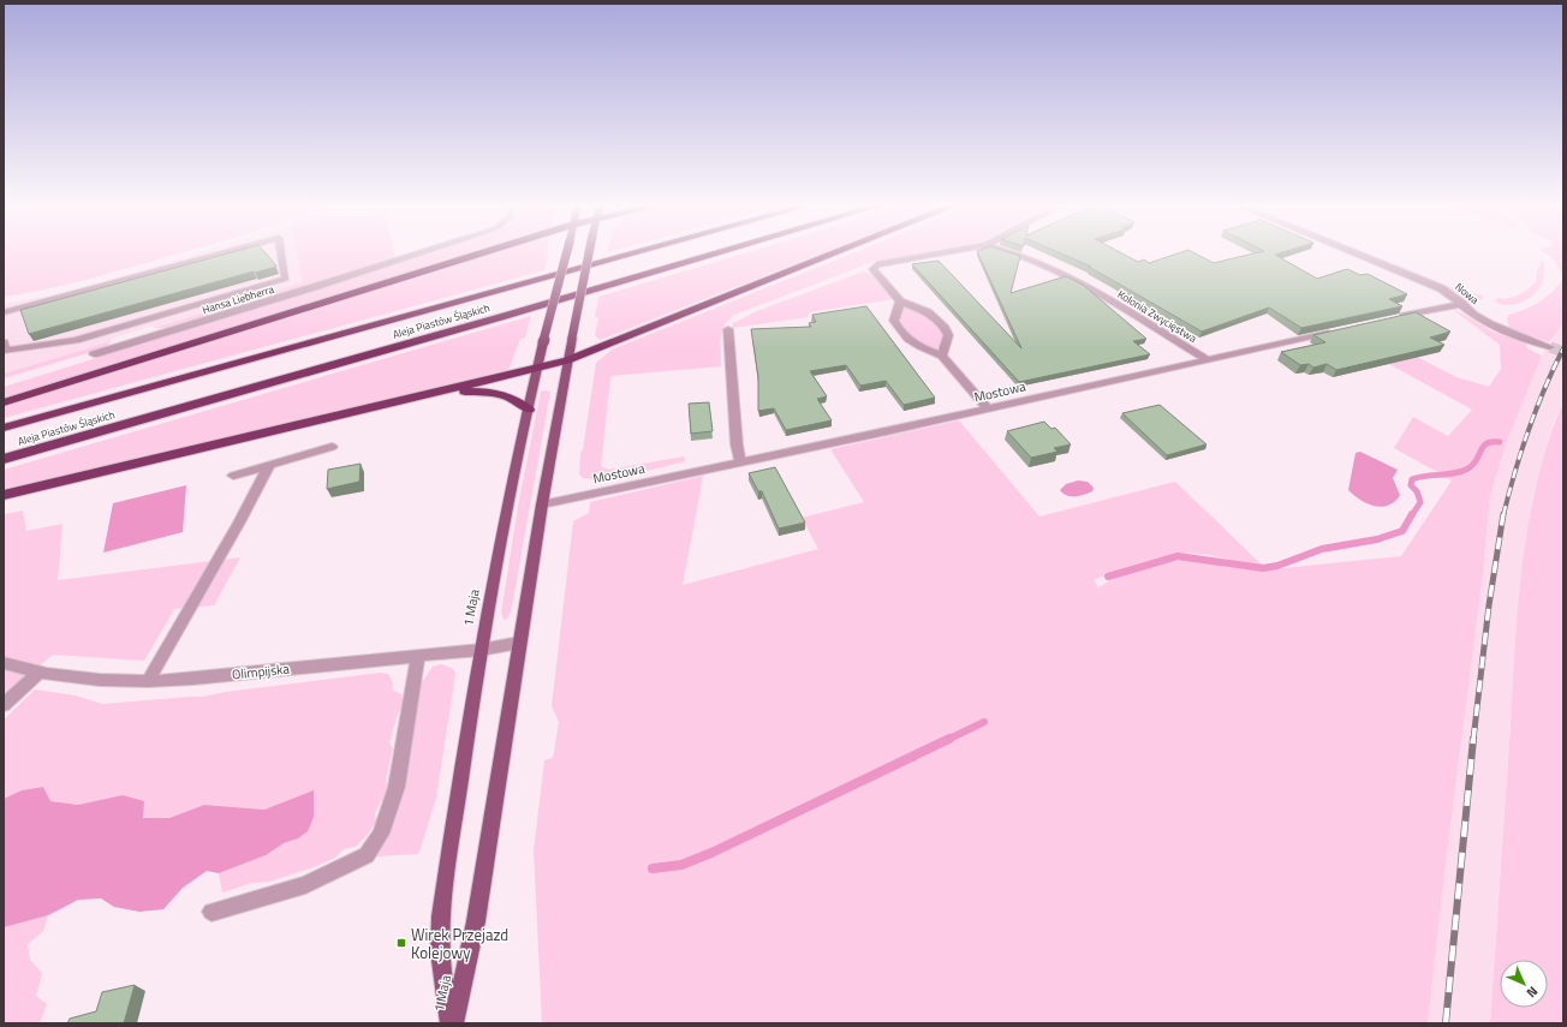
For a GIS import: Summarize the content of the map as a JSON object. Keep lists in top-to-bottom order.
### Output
{
  "streets": {
    "highway": ["Aleja Piastów Śląskich"],
    "main road": ["1 Maja"],
    "street": [
      "Nowa",
      "Hansa Liebherra",
      "Kolonia Zwycięstwa",
      "Mostowa",
      "Olimpijska"
    ]
  },
  "crossings": [
    ["Kolonia Zwycięstwa", "Mostowa"],
    ["Mostowa", "1 Maja"],
    ["1 Maja", "Olimpijska"]
  ],
  "places": {
    "transit": ["Wirek Przejazd Kolejowy"]
  },
  "north": "bottom right"
}
